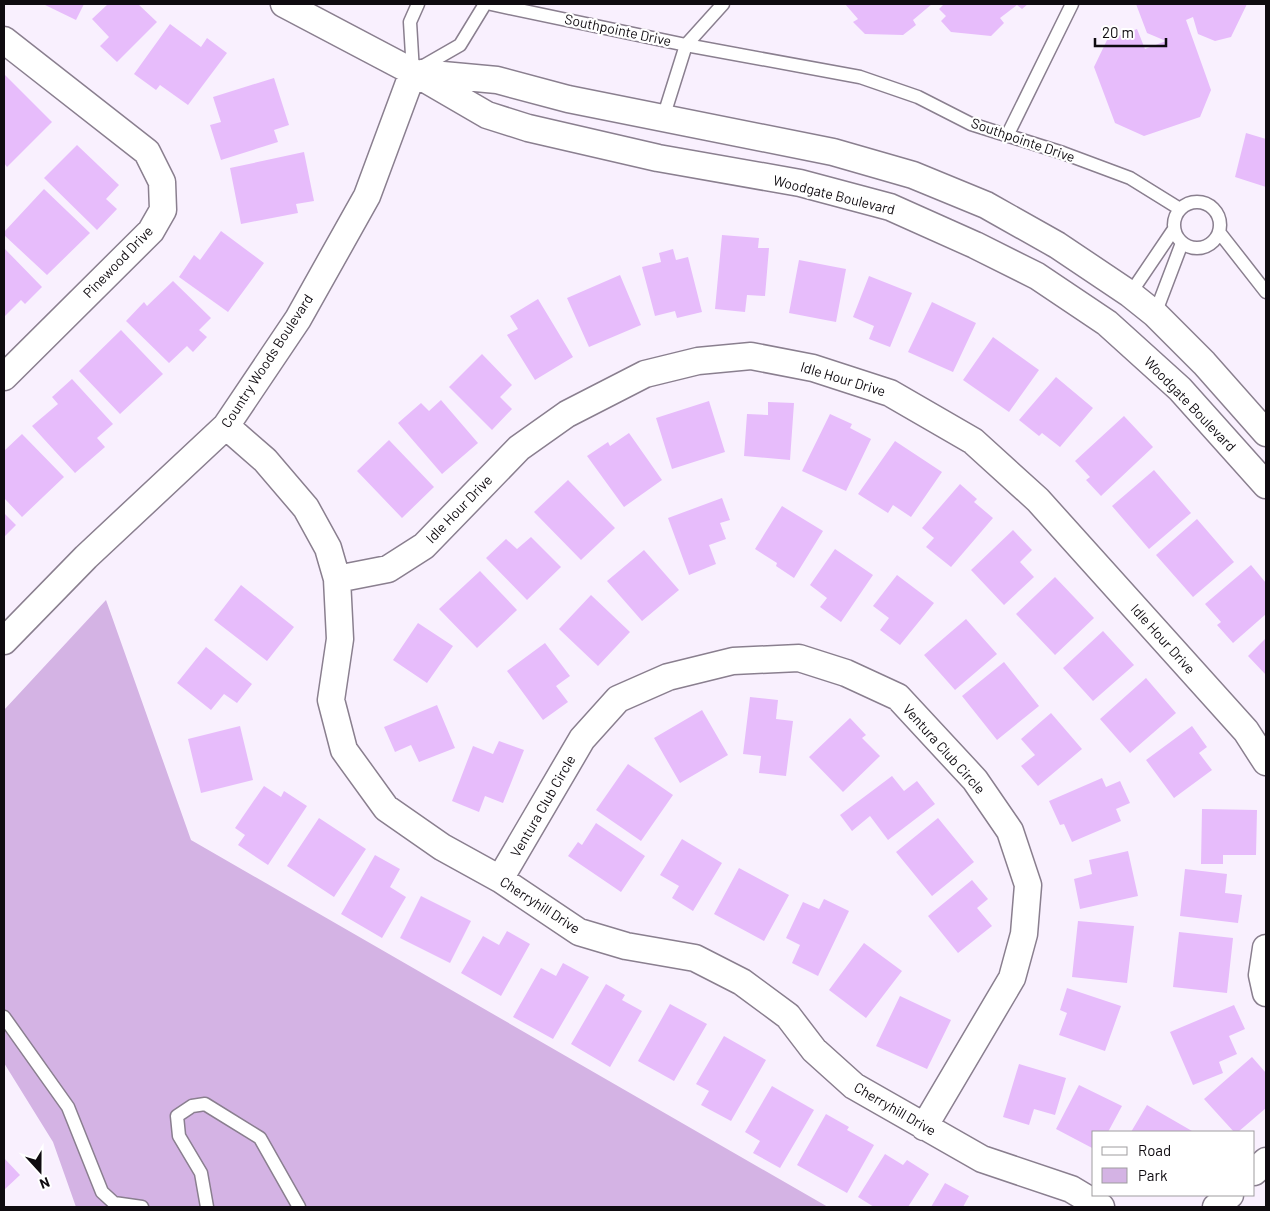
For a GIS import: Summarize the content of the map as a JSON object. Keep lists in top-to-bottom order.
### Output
{
  "streets": {
    "street": [
      "Southpointe Drive",
      "Woodgate Boulevard",
      "Pinewood Drive",
      "Country Woods Boulevard",
      "Idle Hour Drive",
      "Ventura Club Circle",
      "Cherryhill Drive"
    ]
  },
  "crossings": [
    ["Southpointe Drive", "Woodgate Boulevard"],
    ["Woodgate Boulevard", "Country Woods Boulevard"],
    ["Country Woods Boulevard", "Cherryhill Drive"],
    ["Idle Hour Drive", "Cherryhill Drive"],
    ["Ventura Club Circle", "Cherryhill Drive"]
  ],
  "legend": ["Road", "Park"],
  "scale_bar": "20 m",
  "north": "bottom"
}
